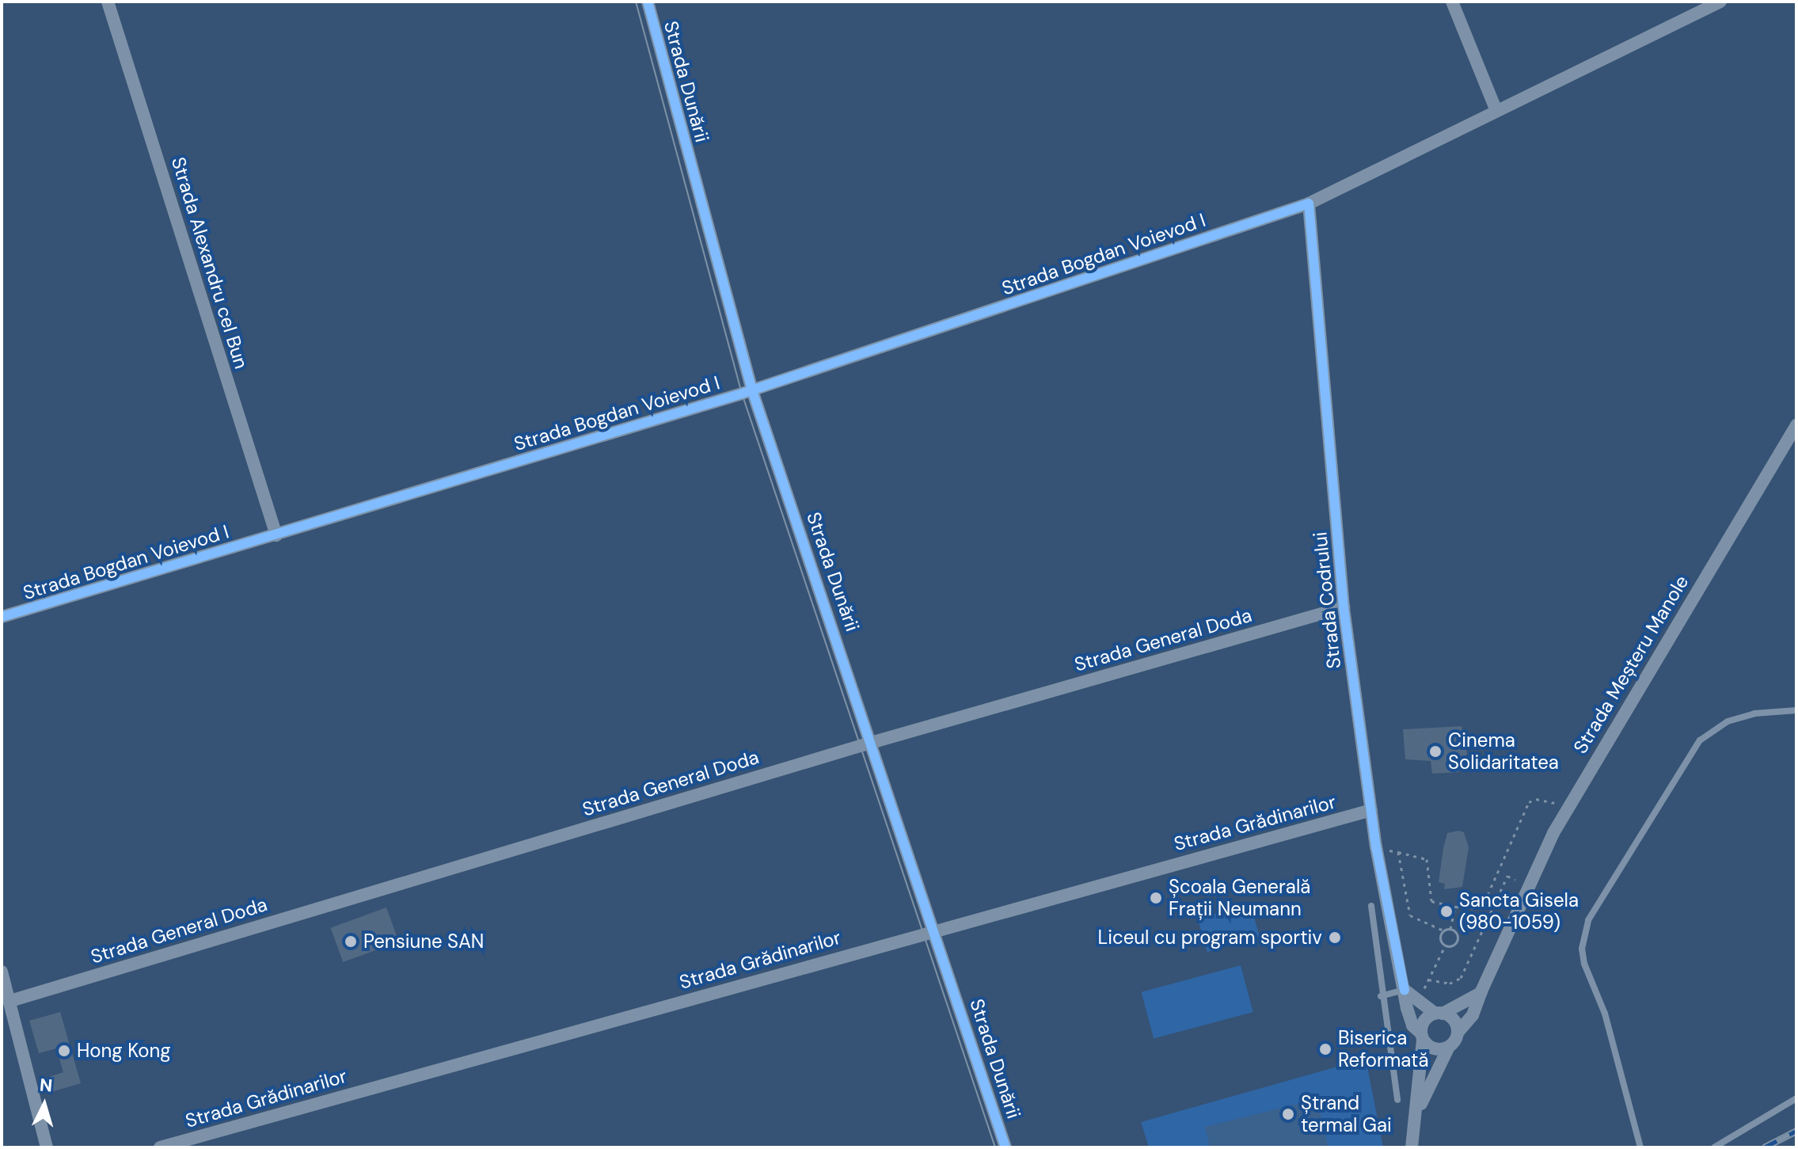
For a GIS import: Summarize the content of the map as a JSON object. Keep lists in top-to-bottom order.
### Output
{
  "streets": {
    "street": [
      "Strada Dunării",
      "Strada Bogdan Voievod I",
      "Strada Alexandru cel Bun",
      "Strada Codrului",
      "Strada General Doda",
      "Strada Meșteru Manole",
      "Strada Grădinarilor"
    ]
  },
  "crossings": [
    ["Strada Dunării", "Strada Bogdan Voievod I"],
    ["Strada Dunării", "Strada General Doda"],
    ["Strada Dunării", "Strada Grădinarilor"],
    ["Strada Bogdan Voievod I", "Strada Alexandru cel Bun"],
    ["Strada Bogdan Voievod I", "Strada Codrului"],
    ["Strada Codrului", "Strada General Doda"],
    ["Strada Codrului", "Strada Meșteru Manole"],
    ["Strada Codrului", "Strada Grădinarilor"]
  ],
  "places": [
    "Cinema Solidaritatea",
    "Școala Generală Frații Neumann",
    "Sancta Gisela (980-1059)",
    "Liceul cu program sportiv",
    "Pensiune SAN",
    "Biserica Reformată",
    "Hong Kong",
    "Ștrand termal Gai"
  ],
  "north": "top"
}
